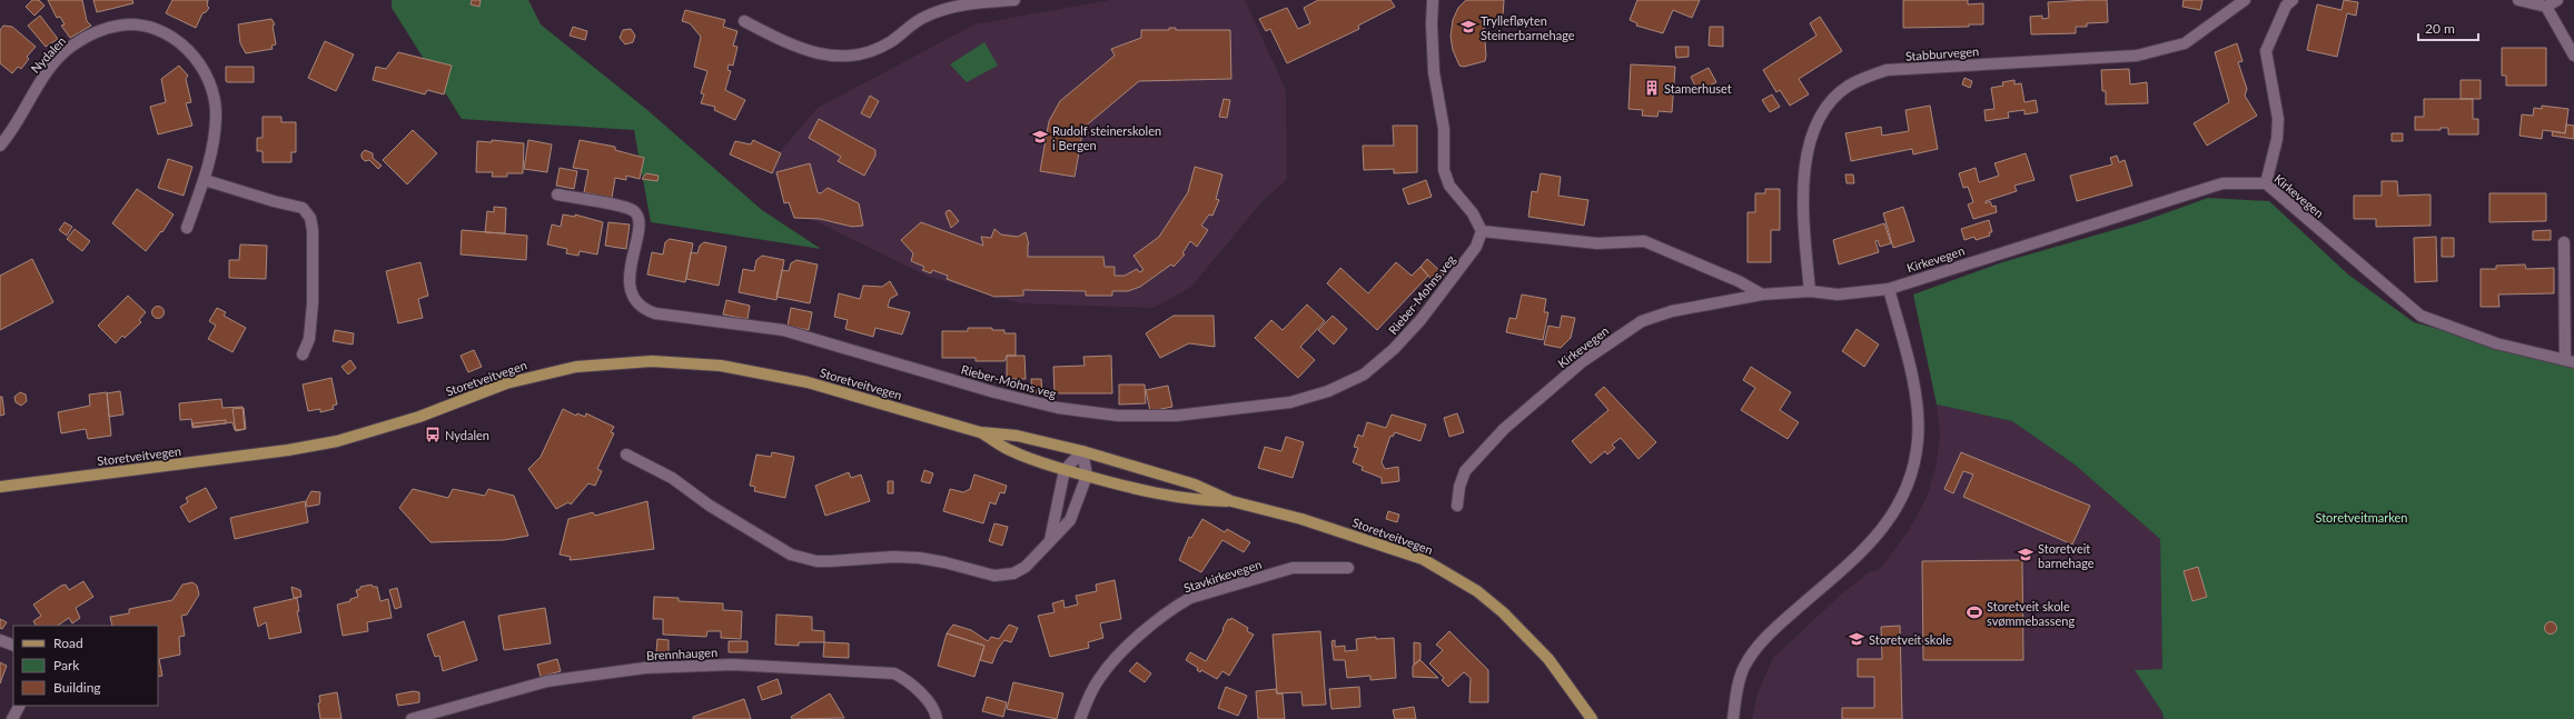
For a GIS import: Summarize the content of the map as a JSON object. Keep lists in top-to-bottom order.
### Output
{
  "streets": {
    "main road": ["Storetveitvegen"],
    "street": [
      "Stabburvegen",
      "Nydalen",
      "Kirkevegen",
      "Rieber-Mohns veg",
      "Stavkirkevegen",
      "Brennhaugen"
    ]
  },
  "crossings": [
    ["Stabburvegen", "Kirkevegen"]
  ],
  "parks": ["Storetveitmarken"],
  "places": {
    "school or university": [
      "Tryllefløyten Steinerbarnehage",
      "Rudolf steinerskolen i Bergen",
      "Storetveit barnehage",
      "Storetveit skole"
    ],
    "building": ["Stamerhuset"],
    "bus stop": ["Nydalen"],
    "sports": ["Storetveit skole svømmebasseng"]
  },
  "legend": ["Road", "Park", "Building"],
  "scale_bar": "20 m"
}
